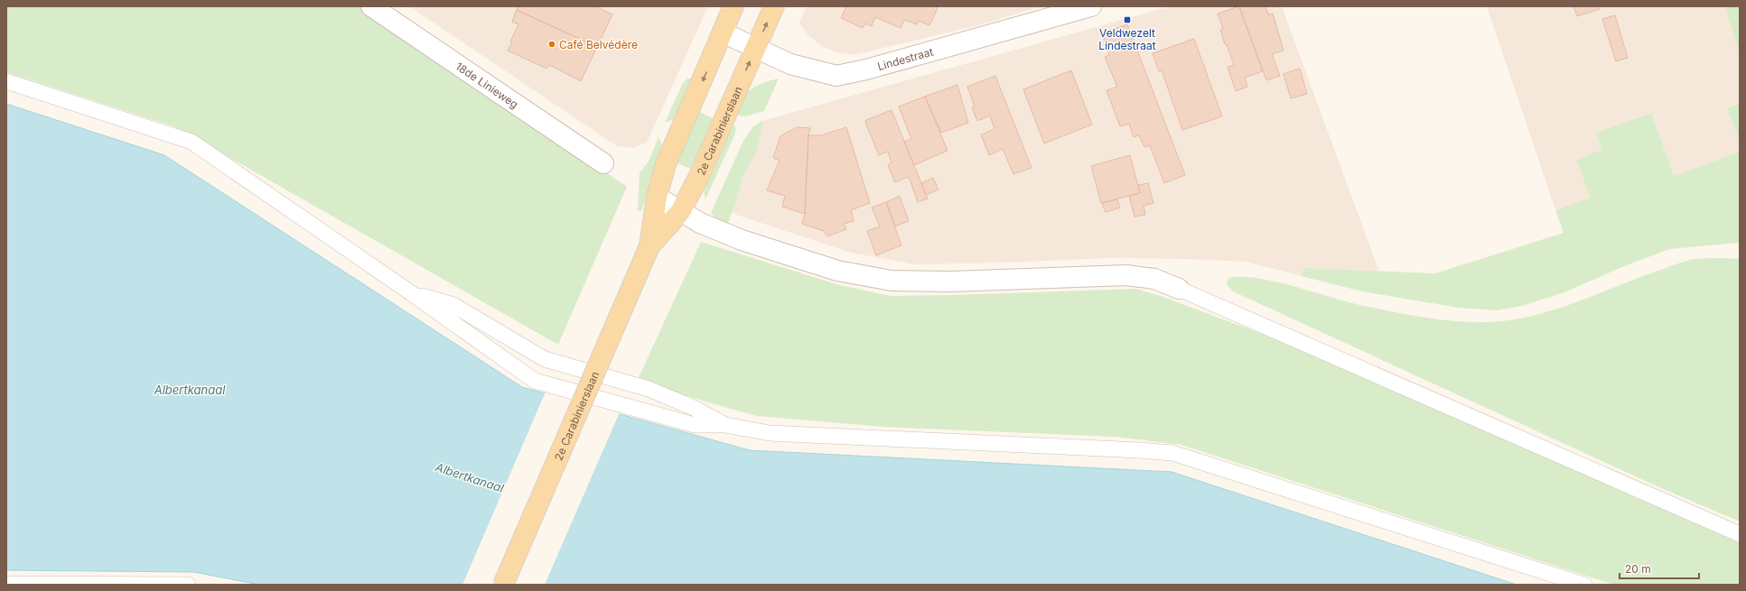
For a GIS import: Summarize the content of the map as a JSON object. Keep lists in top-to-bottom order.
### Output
{
  "streets": {
    "main road": ["2e Carabinierslaan"],
    "street": ["Lindestraat", "18de Linieweg"]
  },
  "crossings": [
    ["Lindestraat", "2e Carabinierslaan"]
  ],
  "water": ["Albertkanaal"],
  "places": {
    "transit": ["Veldwezelt Lindestraat"],
    "other": ["Café Belvédère"]
  },
  "scale_bar": "20 m"
}
